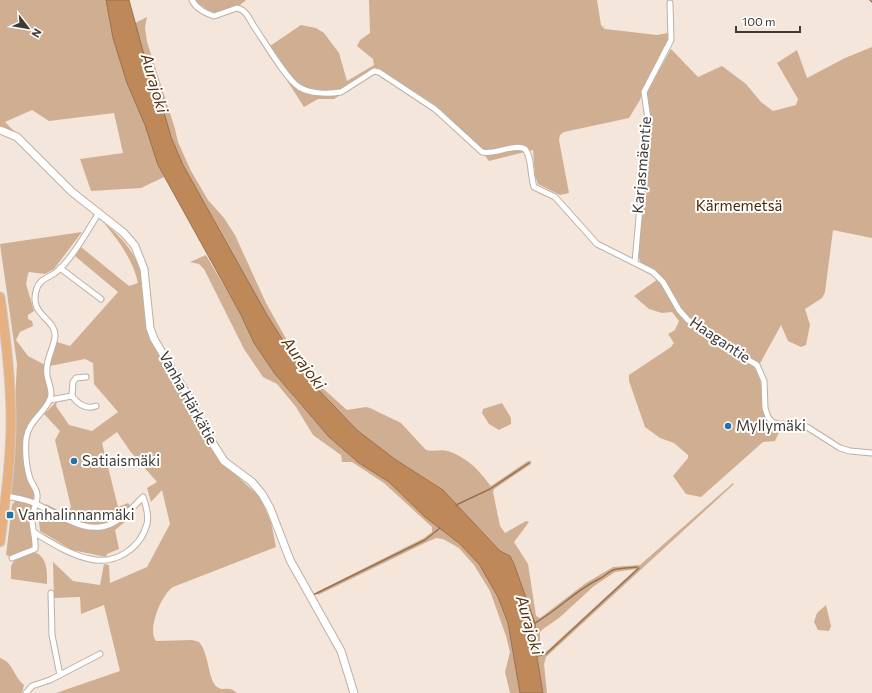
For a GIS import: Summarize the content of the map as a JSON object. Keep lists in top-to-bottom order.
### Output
{
  "streets": {
    "street": ["Karjasmäentie", "Haagantie", "Vanha Härkätie"]
  },
  "crossings": [
    ["Karjasmäentie", "Haagantie"]
  ],
  "water": ["Aurajoki"],
  "parks": ["Kärmemetsä"],
  "places": {
    "other": ["Myllymäki", "Satiaismäki"],
    "transit": ["Vanhalinnanmäki"]
  },
  "scale_bar": "100 m",
  "north": "bottom right"
}
